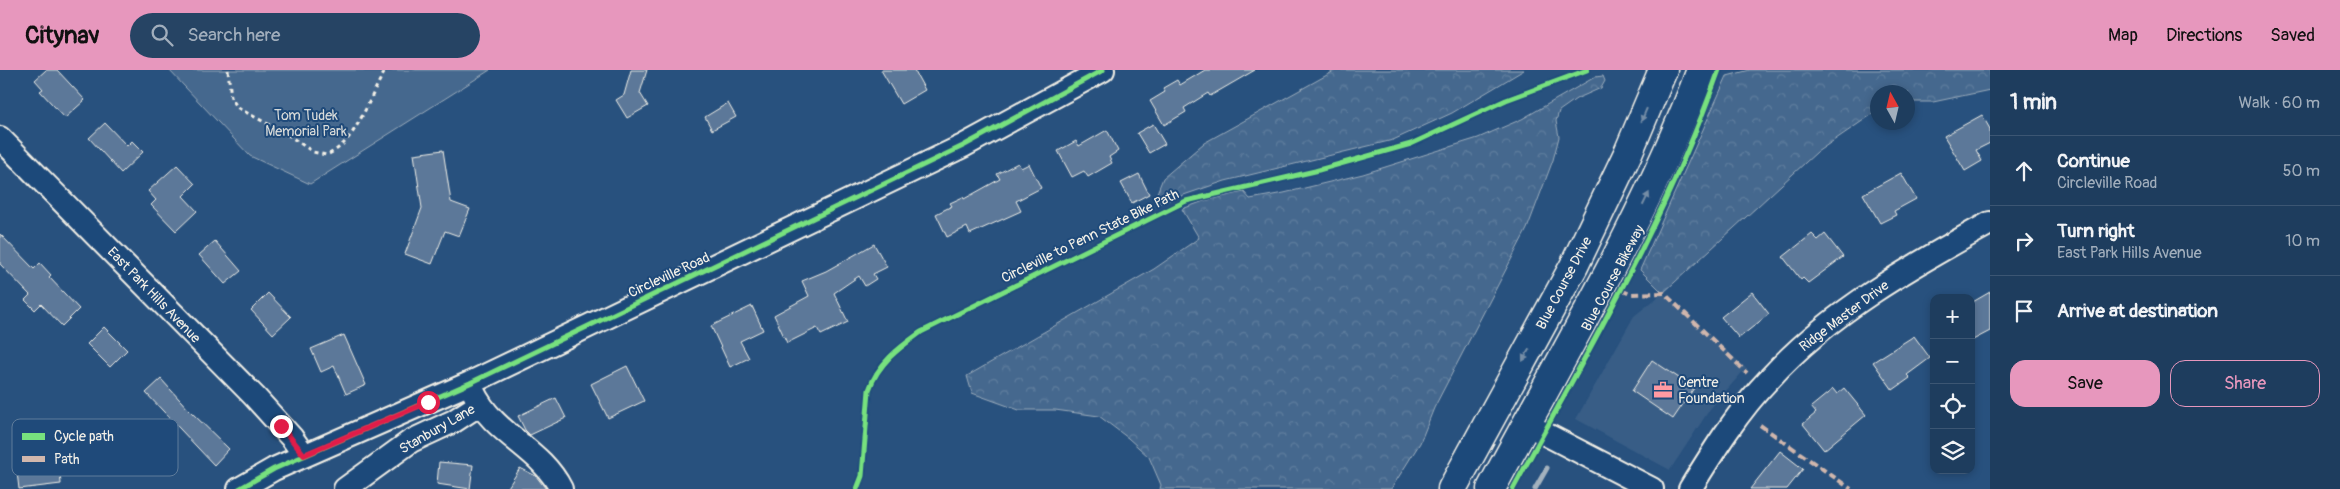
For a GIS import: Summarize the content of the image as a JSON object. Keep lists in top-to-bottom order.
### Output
{
  "streets": {
    "main road": ["Blue Course Drive"],
    "street": [
      "Circleville Road",
      "East Park Hills Avenue",
      "Ridge Master Drive",
      "Stanbury Lane"
    ],
    "cycle path": ["Circleville to Penn State Bike Path", "Blue Course Bikeway"]
  },
  "crossings": [
    ["Circleville Road", "East Park Hills Avenue"]
  ],
  "parks": ["Tom Tudek Memorial Park"],
  "places": {
    "office": ["Centre Foundation"]
  },
  "legend": ["Cycle path", "Path"],
  "north": "top",
  "page": {
    "header": "Citynav",
    "search": "Search here",
    "nav": ["Map", "Directions", "Saved"],
    "heading": ["1 min", "Walk · 60 m"],
    "list": [
      ["Continue", "Circleville Road", "50 m"],
      ["Turn right", "East Park Hills Avenue", "10 m"],
      "Arrive at destination"
    ],
    "map_buttons": ["+", "−"],
    "buttons": ["Save", "Share"]
  }
}
